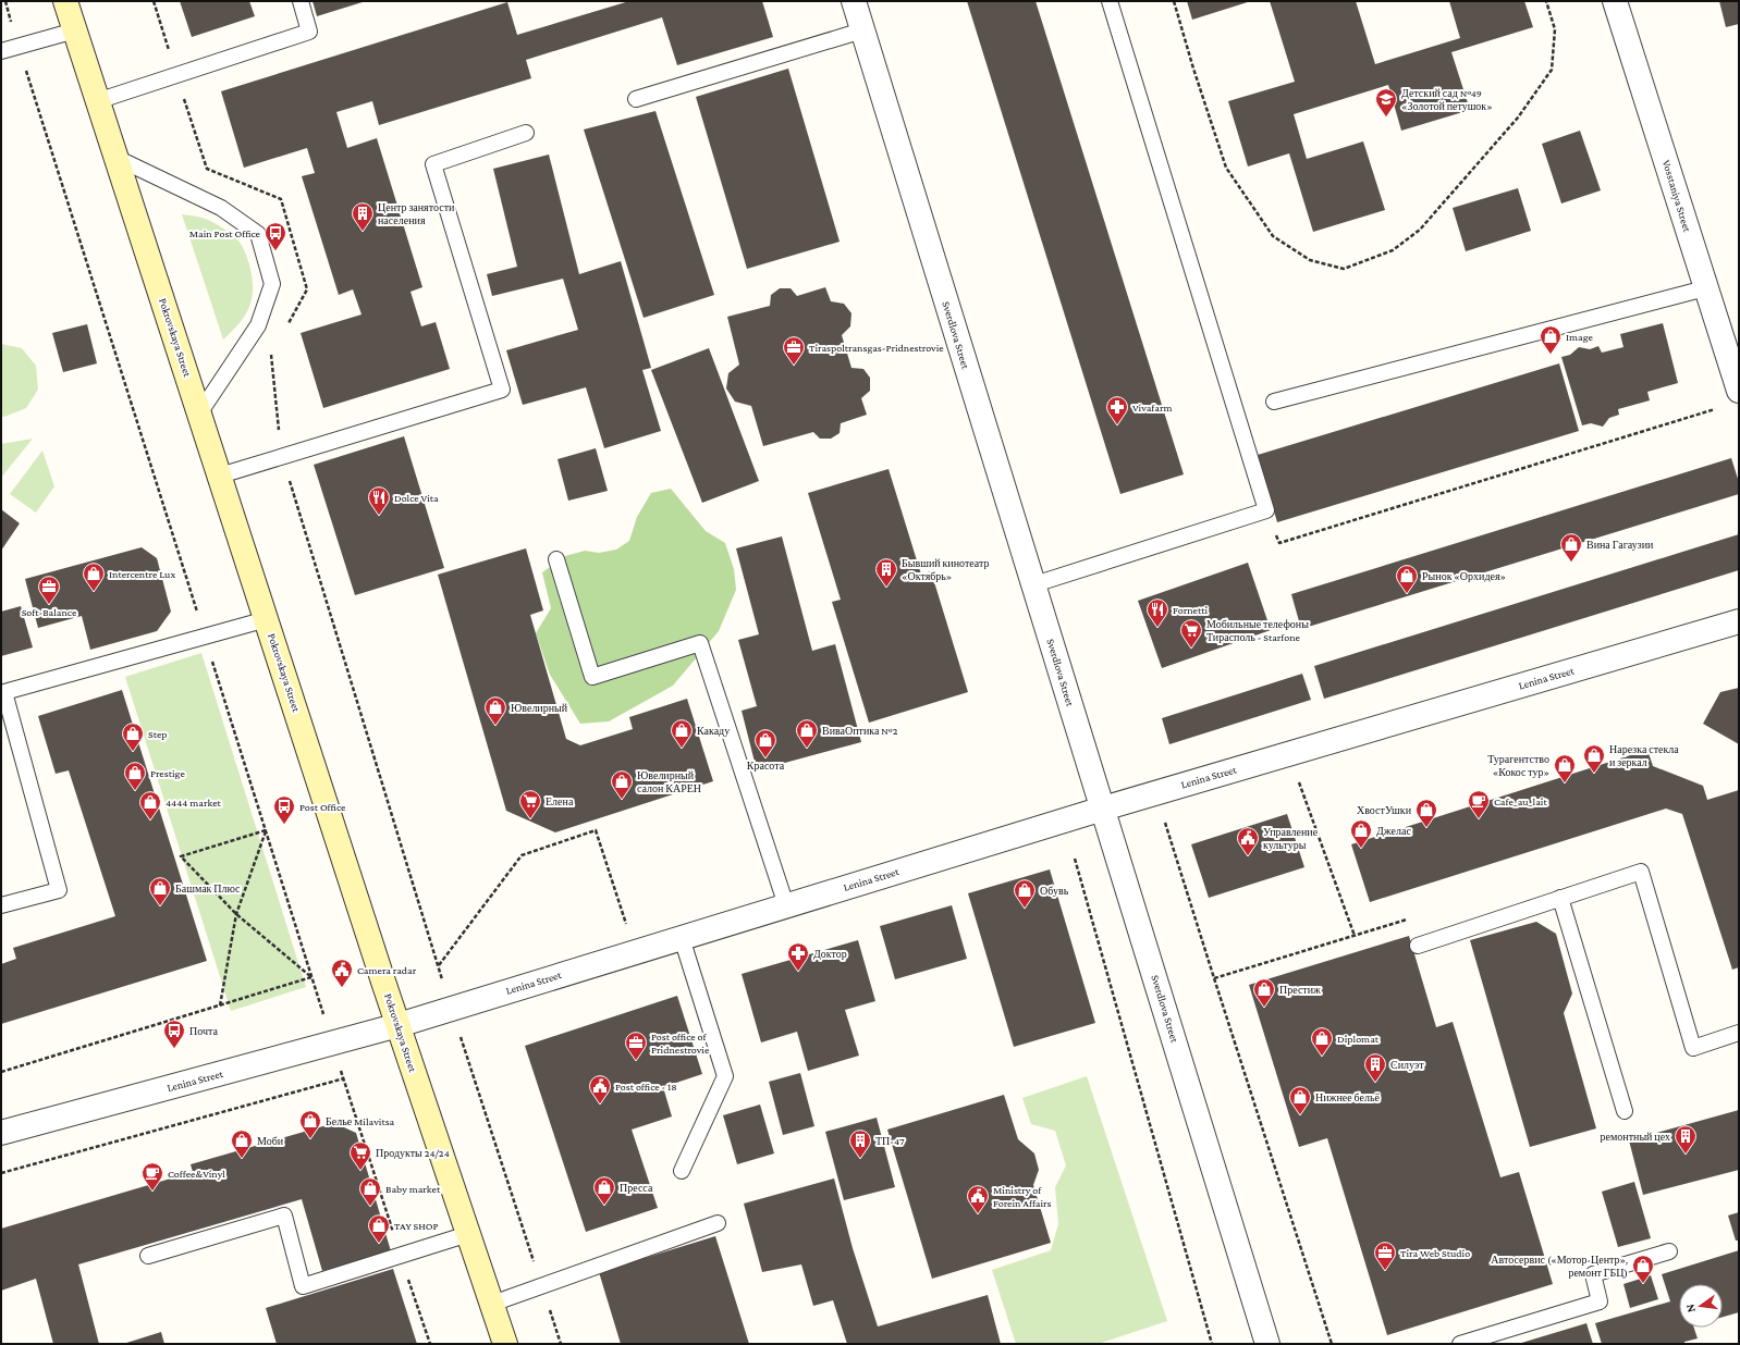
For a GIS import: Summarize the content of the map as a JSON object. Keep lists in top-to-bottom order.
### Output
{
  "streets": {
    "main road": ["Pokrovskaya Street"],
    "street": ["Vosstaniya Street", "Sverdlova Street", "Lenina Street"]
  },
  "crossings": [
    ["Sverdlova Street", "Lenina Street"],
    ["Pokrovskaya Street", "Lenina Street"]
  ],
  "places": {
    "school or university": ["Детский сад №49 «Золотой петушок»"],
    "building": [
      "Центр занятости населения",
      "Бывший кинотеатр «Октябрь»",
      "Силуэт",
      "ремонтный цех",
      "ТП-47"
    ],
    "bus stop": ["Main Post Office", "Post Office", "Почта"],
    "shop": [
      "Image",
      "Вина Гагаузии",
      "Intercentre Lux",
      "Рынок «Орхидея»",
      "Ювелирный",
      "Какаду",
      "ВиваОптика №2",
      "Step",
      "Красота",
      "Нарезка стекла и зеркал",
      "Турагентство «Кокос тур»",
      "Prestige",
      "Ювелирный салон КАРЕН",
      "4444 market",
      "ХвостУшки",
      "Джелас",
      "Башмак Плюс",
      "Обувь",
      "Престиж",
      "Diplomat",
      "Нижнее бельё",
      "Белье Milavitsa",
      "Моби",
      "Пресса",
      "Baby market",
      "TAY SHOP",
      "Автосервис («Мотор-Центр», ремонт ГБЦ)"
    ],
    "office": [
      "Tiraspoltransgas-Pridnestrovie",
      "Soft-Balance",
      "Post office of Pridnestrovie",
      "Tira Web Studio"
    ],
    "pharmacy": ["Vivafarm", "Доктор"],
    "restaurant": ["Dolce Vita", "Fornetti"],
    "supermarket": ["Мобильные телефоны Тирасполь - Starfone", "Елена", "Продукты 24/24"],
    "cafe": ["Cafe_au_lait", "Coffee&Vinyl"],
    "public building": [
      "Управление культуры",
      "Camera radar",
      "Post office - 18",
      "Ministry of Forein Affairs"
    ]
  },
  "north": "left"
}
